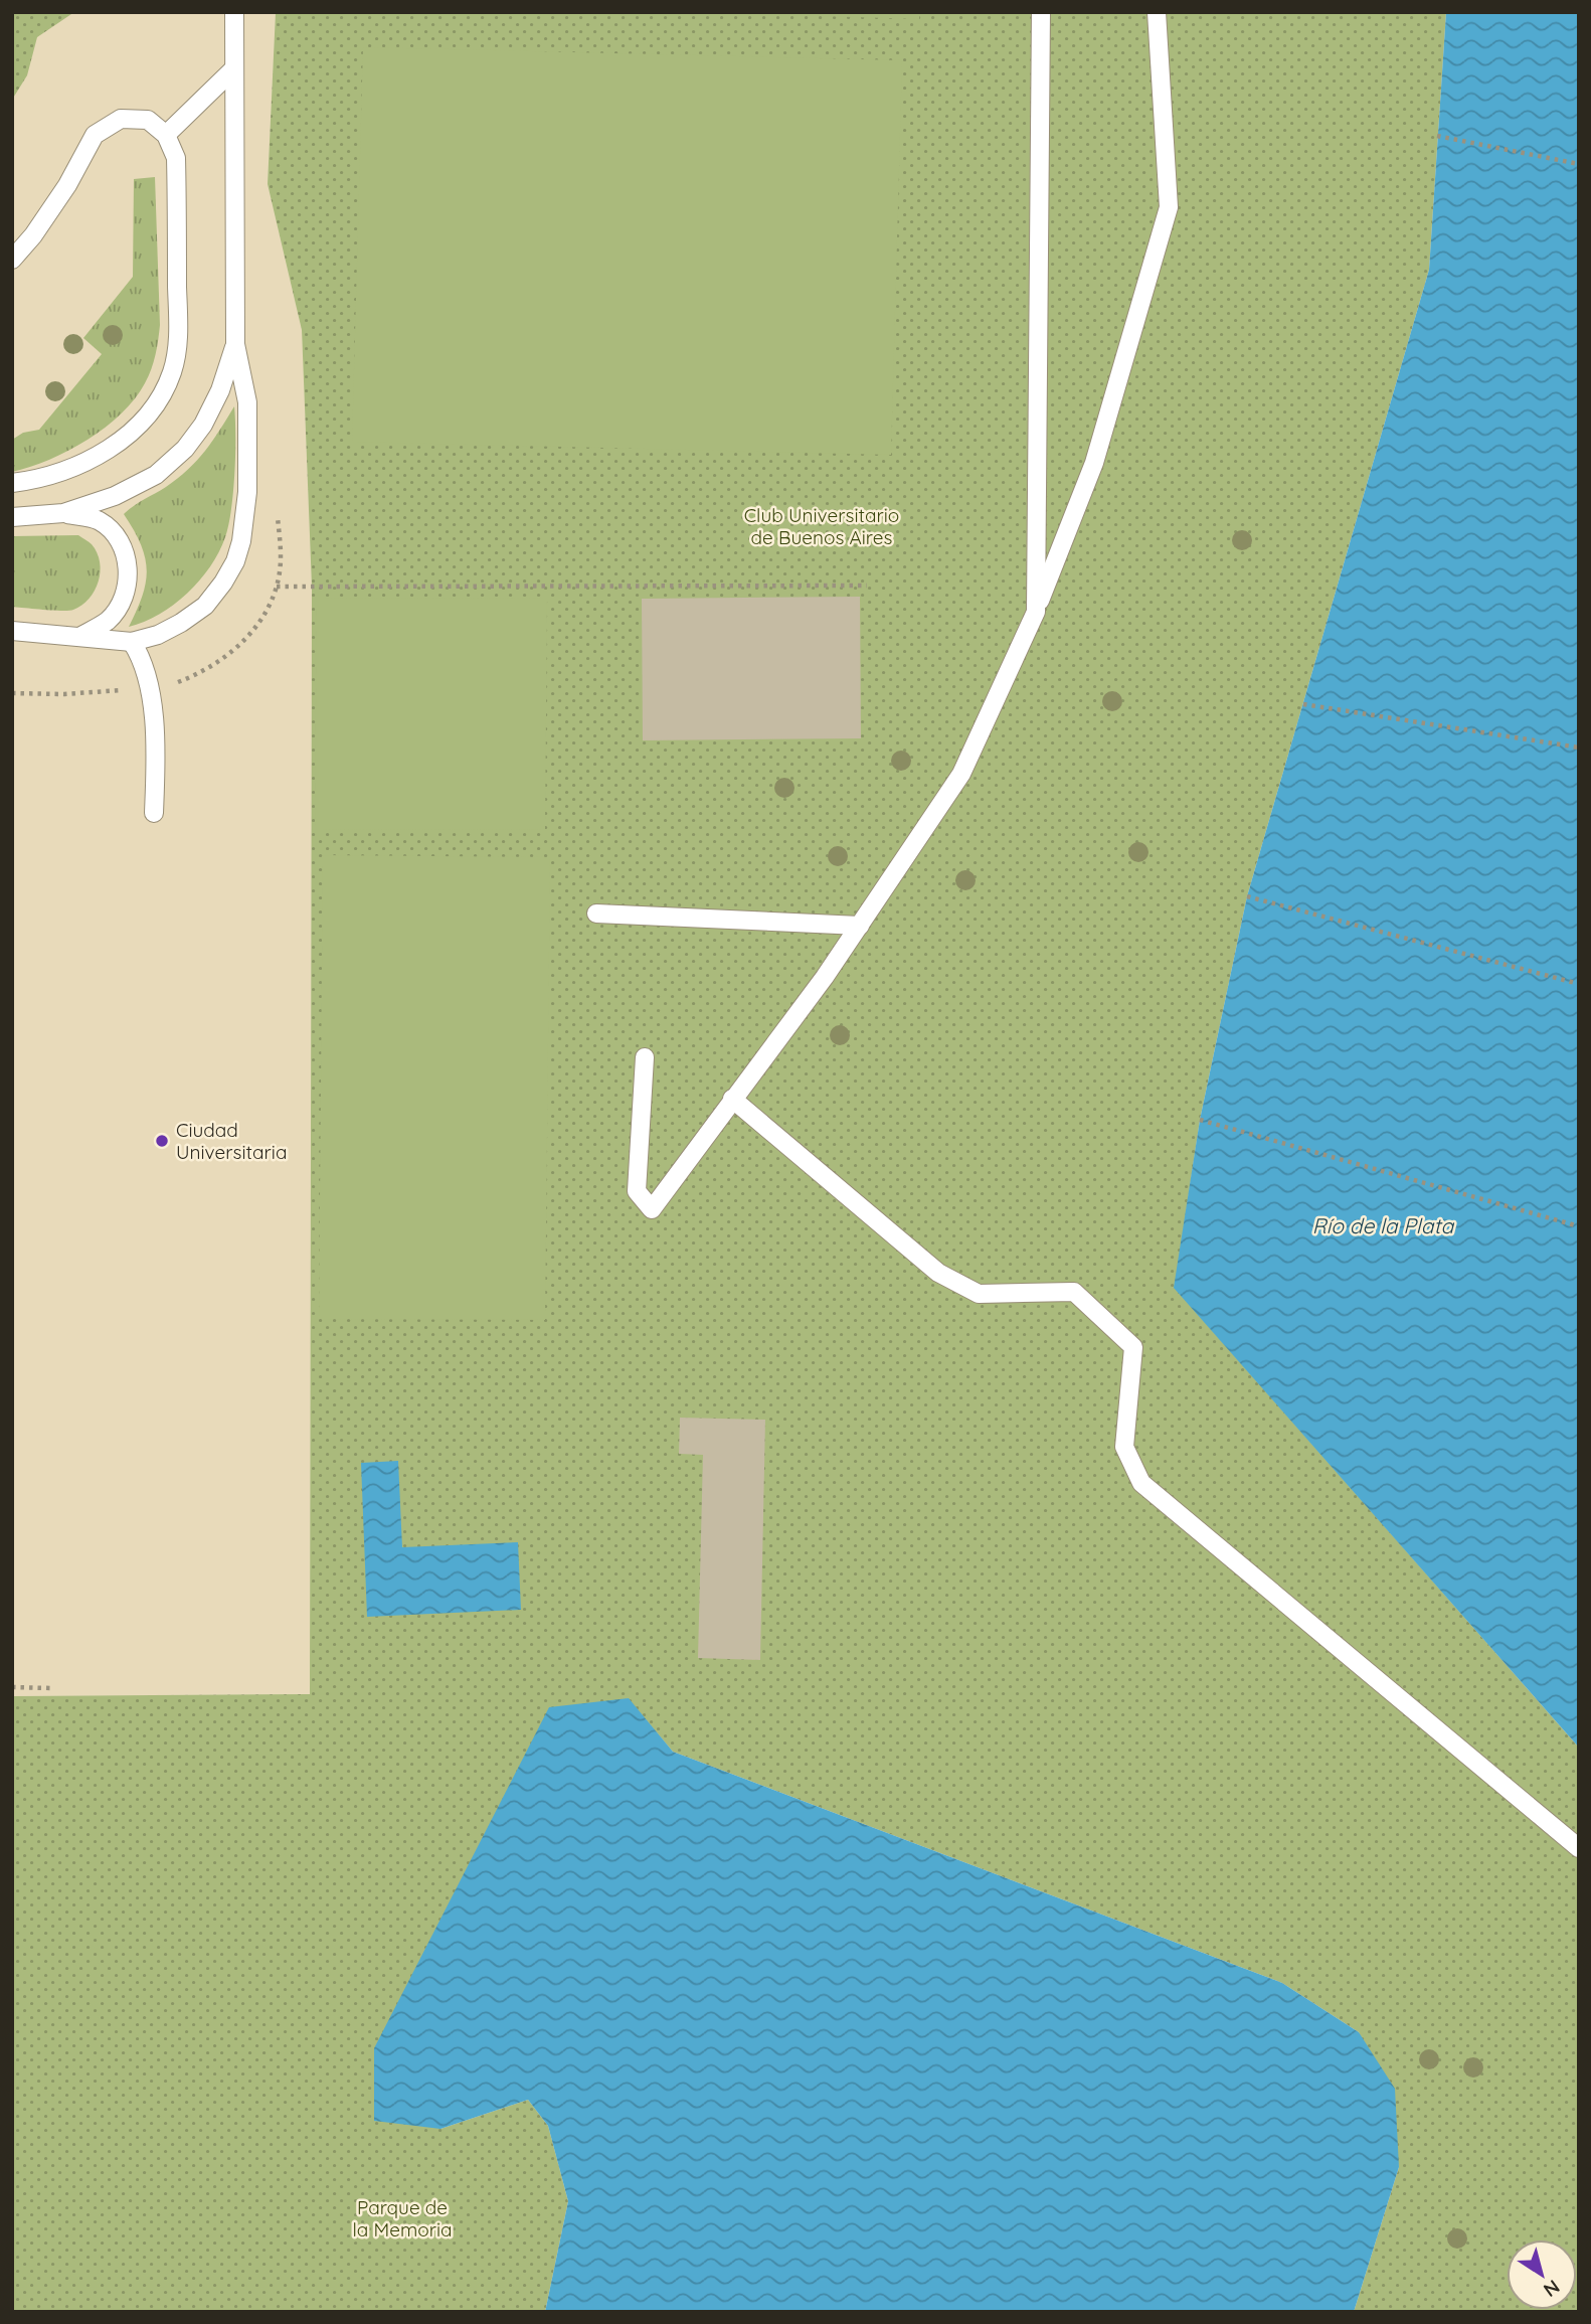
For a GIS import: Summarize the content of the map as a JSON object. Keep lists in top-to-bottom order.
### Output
{
  "water": ["Río de la Plata"],
  "parks": ["Club Universitario de Buenos Aires", "Parque de la Memoria"],
  "places": ["Ciudad Universitaria"],
  "north": "bottom right"
}
